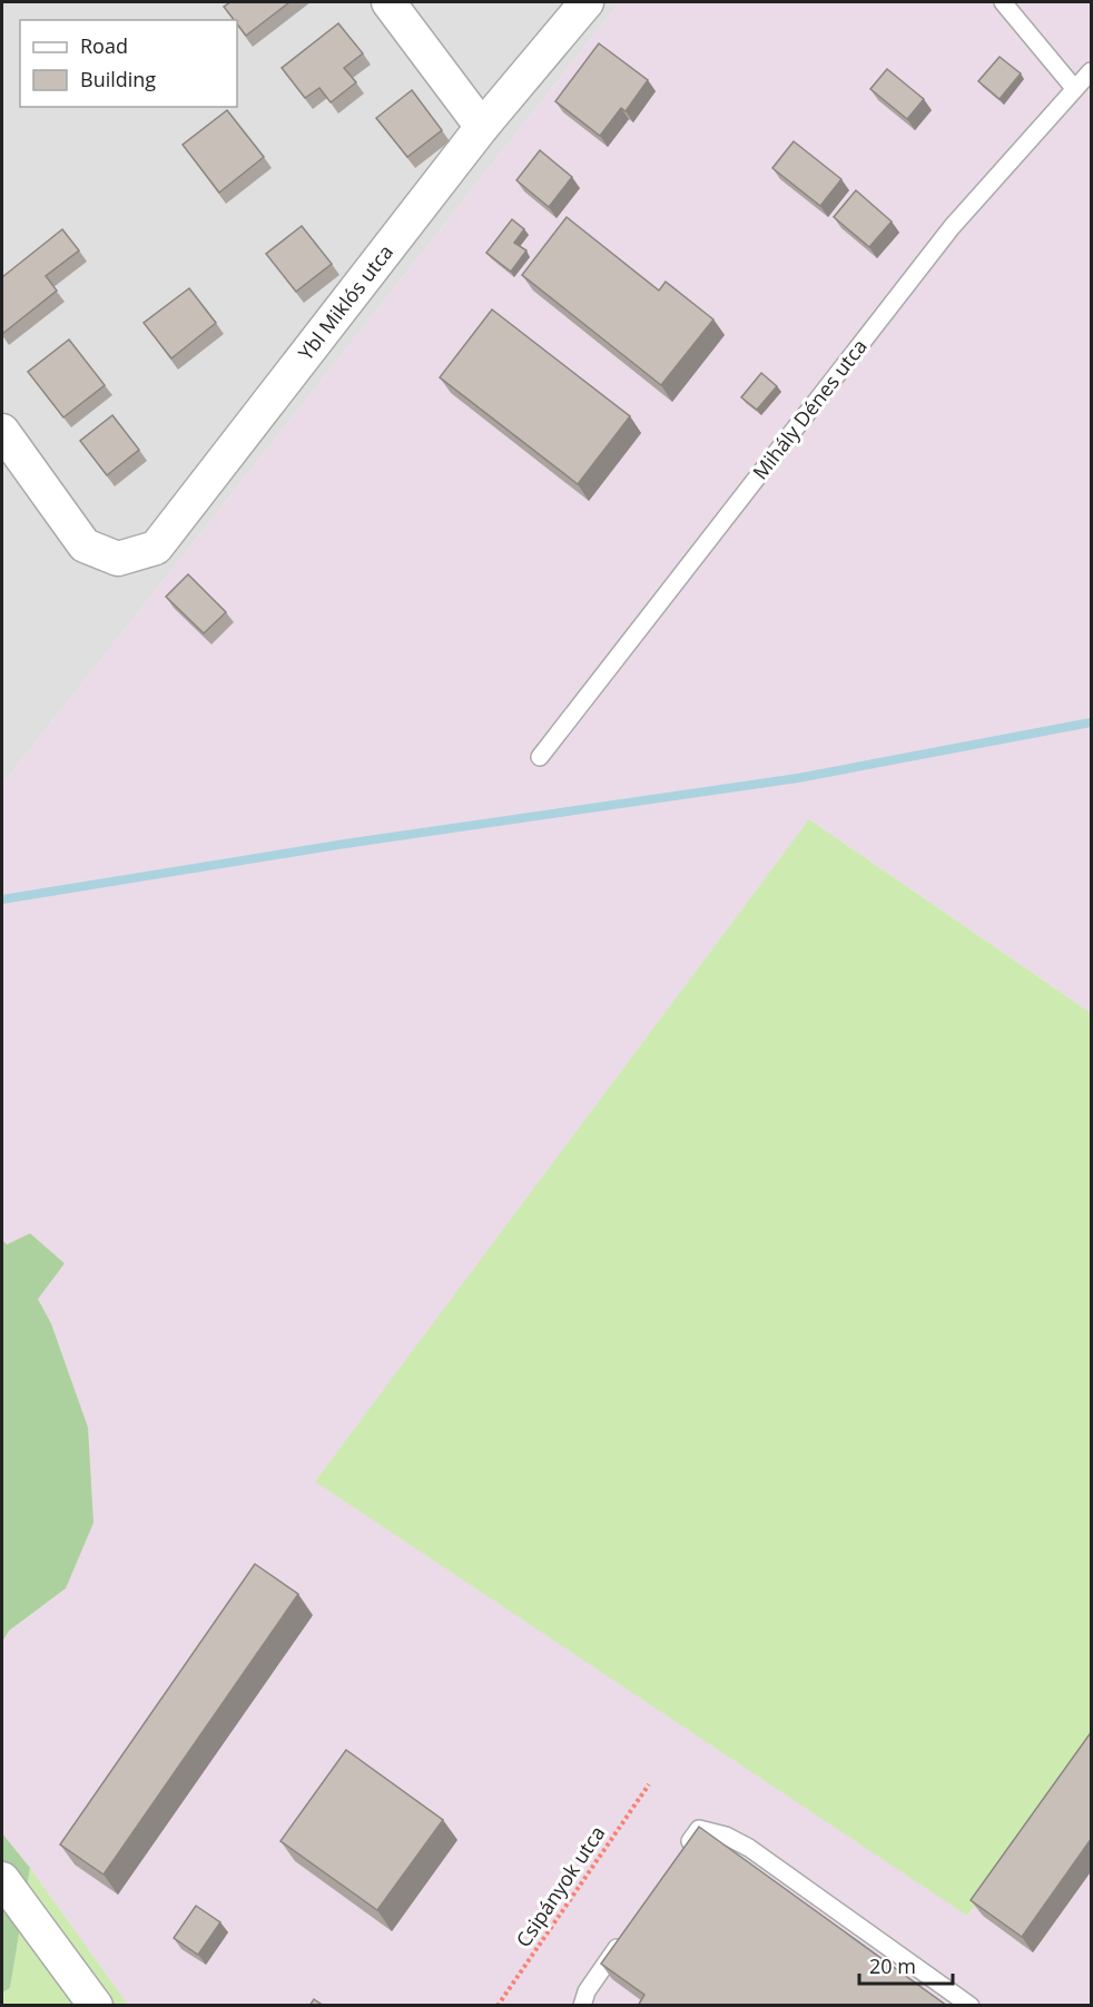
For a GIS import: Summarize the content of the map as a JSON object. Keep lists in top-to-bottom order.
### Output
{
  "streets": {
    "street": ["Ybl Miklós utca"],
    "lane": ["Mihály Dénes utca"],
    "path": ["Csipányok utca"]
  },
  "legend": ["Road", "Building"],
  "scale_bar": "20 m"
}
